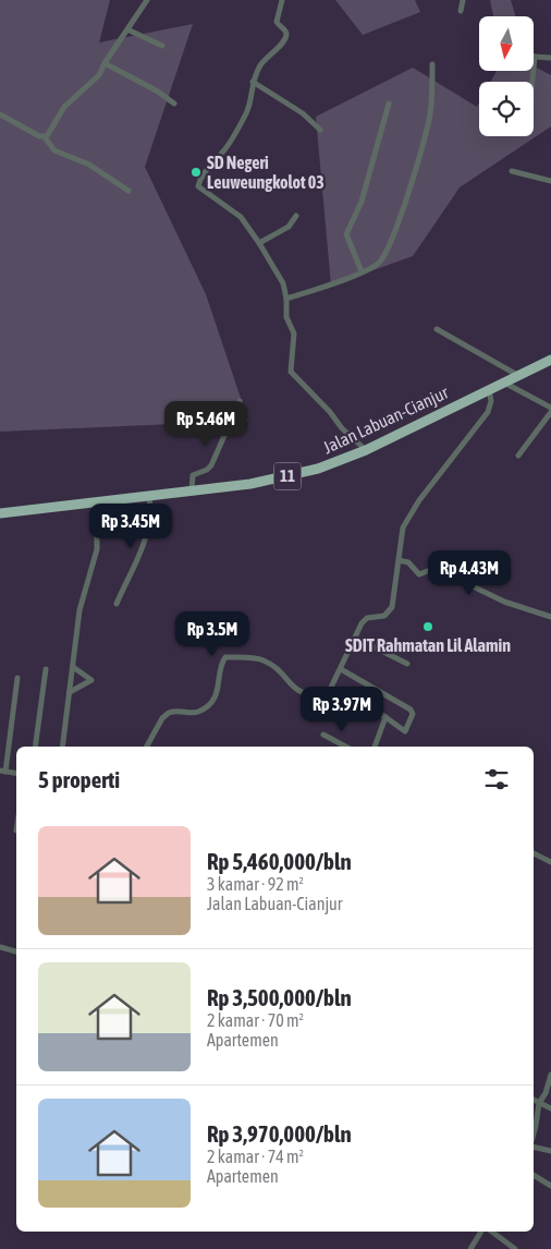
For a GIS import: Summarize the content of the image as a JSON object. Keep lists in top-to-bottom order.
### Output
{
  "streets": {
    "highway": ["Jalan Labuan-Cianjur", "11"]
  },
  "places": ["SD Negeri Leuweungkolot 03", "SDIT Rahmatan Lil Alamin"],
  "north": "bottom",
  "page": {
    "price": [
      "Rp 5.46M",
      "Rp 3.45M",
      "Rp 4.43M",
      "Rp 3.5M",
      "Rp 3.97M"
    ],
    "heading": "5 properti",
    "list": [
      {
        "name": "Rp 5,460,000/bln",
        "note": "3 kamar · 92 m² · Jalan Labuan-Cianjur"
      },
      {
        "name": "Rp 3,500,000/bln",
        "note": "2 kamar · 70 m² · Apartemen"
      },
      {
        "name": "Rp 3,970,000/bln",
        "note": "2 kamar · 74 m² · Apartemen"
      }
    ]
  }
}
